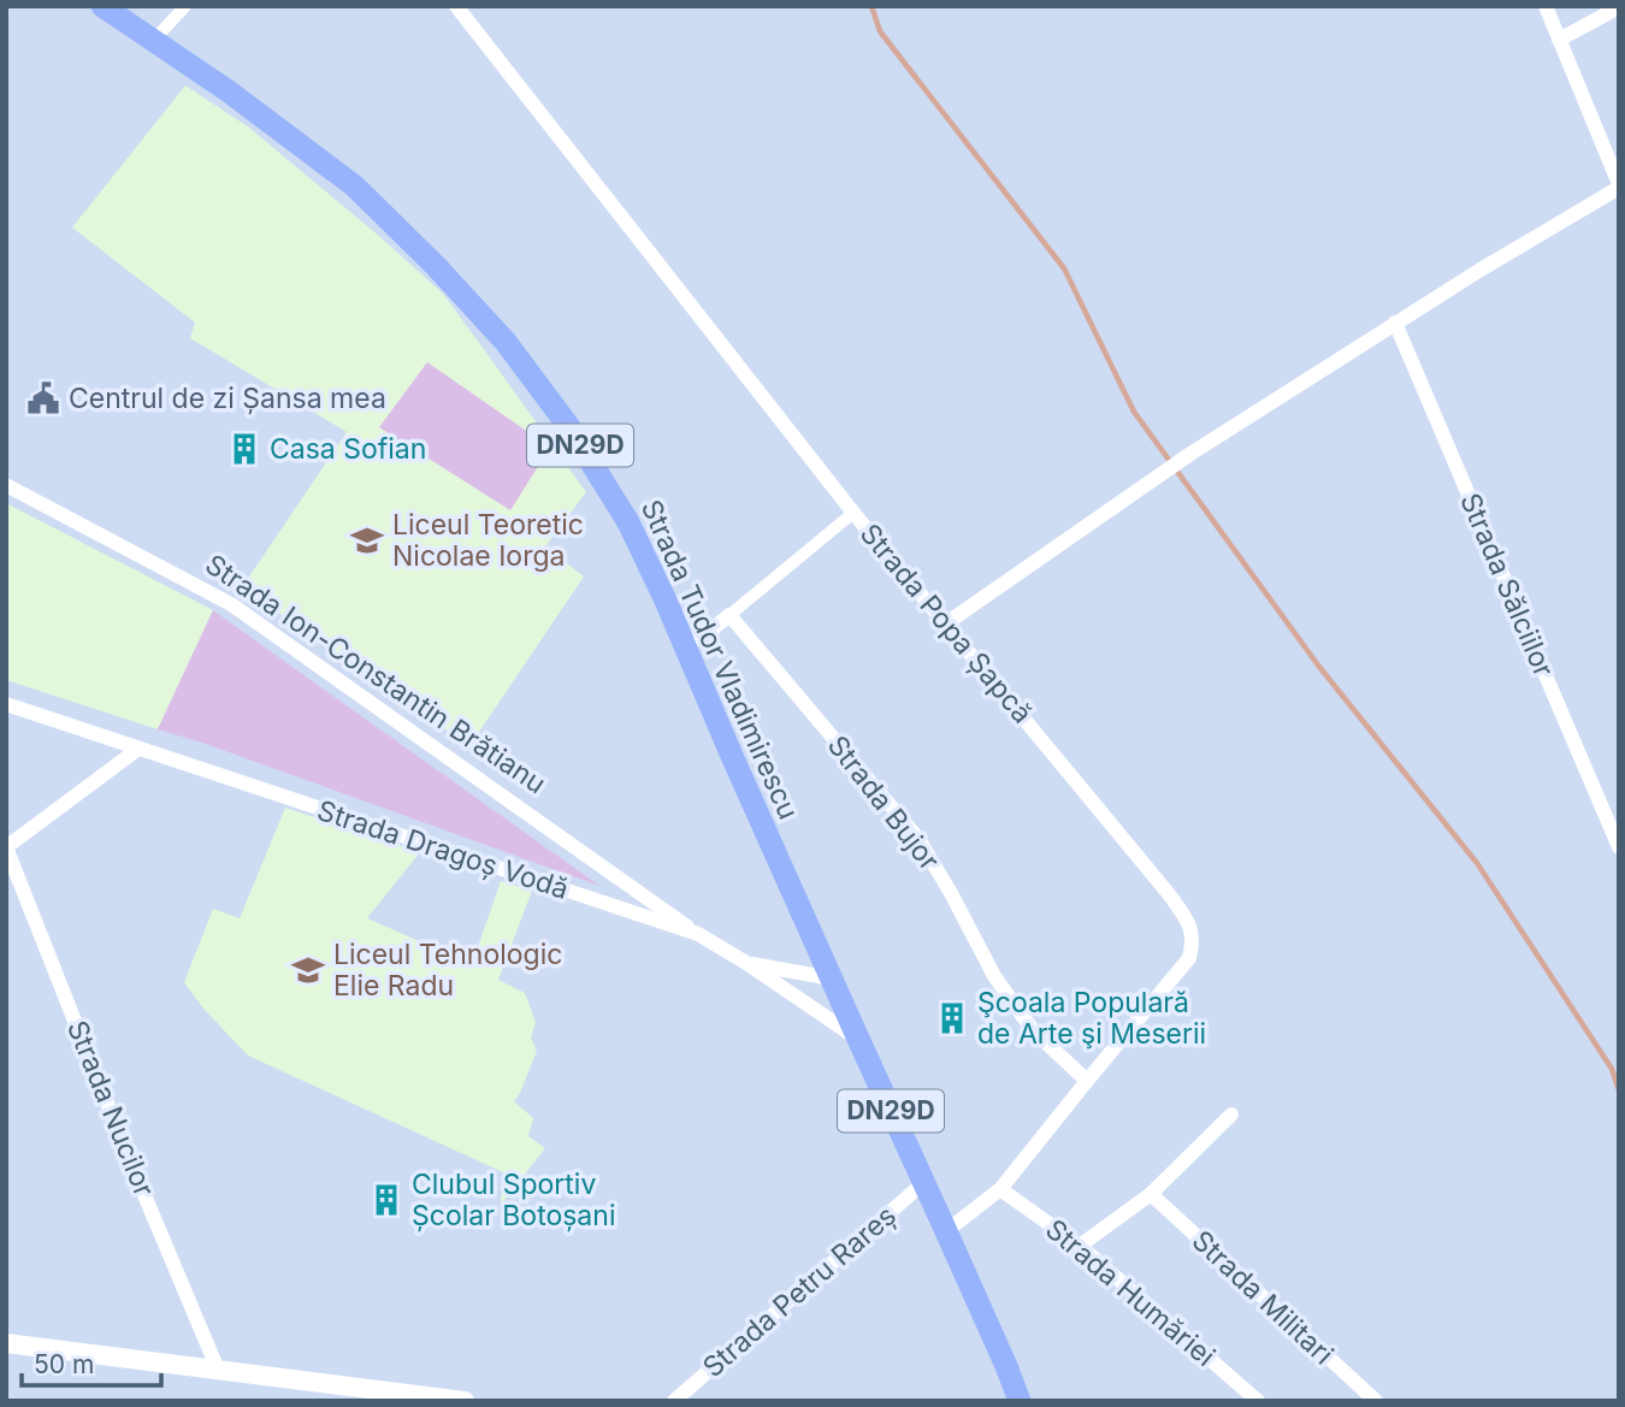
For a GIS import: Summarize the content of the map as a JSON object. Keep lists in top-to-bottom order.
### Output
{
  "streets": {
    "main road": ["DN29D", "Strada Tudor Vladimirescu"],
    "street": [
      "Strada Sălciilor",
      "Strada Popa Șapcă",
      "Strada Ion-Constantin Brătianu",
      "Strada Bujor",
      "Strada Dragoș Vodă",
      "Strada Nucilor",
      "Strada Petru Rareș",
      "Strada Humăriei",
      "Strada Militari"
    ]
  },
  "crossings": [
    ["DN29D", "Strada Popa Șapcă"],
    ["DN29D", "Strada Tudor Vladimirescu"],
    ["DN29D", "Strada Dragoș Vodă"],
    ["DN29D", "Strada Petru Rareș"],
    ["Strada Popa Șapcă", "Strada Bujor"],
    ["Strada Popa Șapcă", "Strada Humăriei"],
    ["Strada Tudor Vladimirescu", "Strada Dragoș Vodă"],
    ["Strada Ion-Constantin Brătianu", "Strada Dragoș Vodă"]
  ],
  "places": {
    "public building": ["Centrul de zi Șansa mea"],
    "building": ["Casa Sofian", "Şcoala Populară de Arte şi Meserii", "Clubul Sportiv Școlar Botoșani"],
    "school or university": ["Liceul Teoretic Nicolae Iorga", "Liceul Tehnologic Elie Radu"]
  },
  "scale_bar": "50 m"
}
